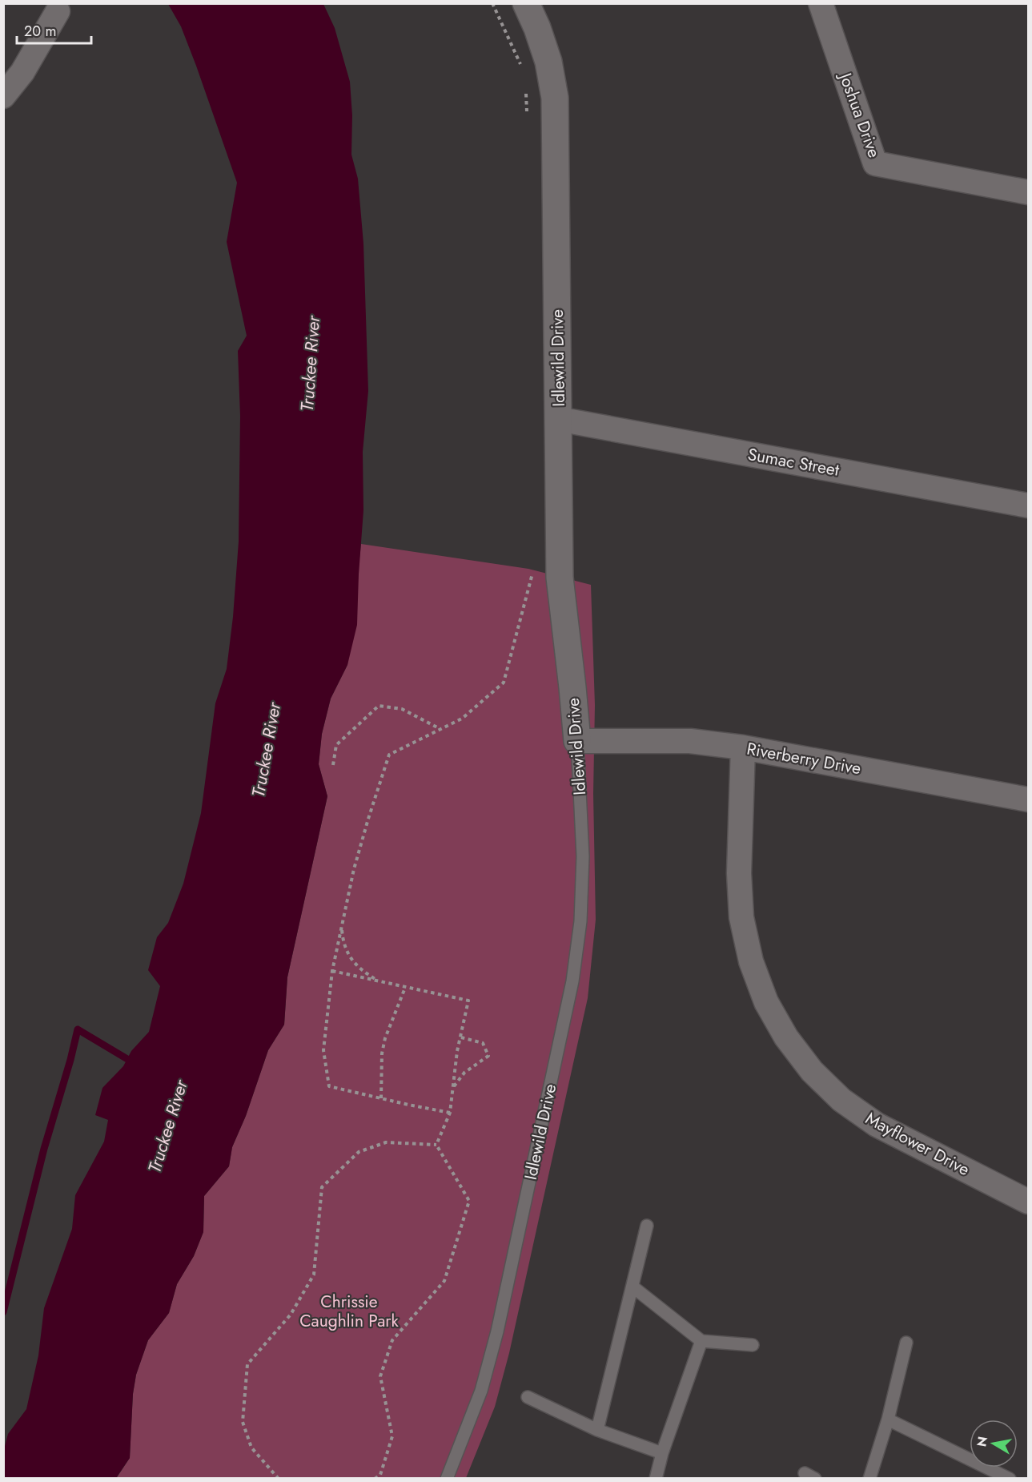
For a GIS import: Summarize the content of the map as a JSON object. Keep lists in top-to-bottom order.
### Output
{
  "streets": {
    "street": [
      "Joshua Drive",
      "Idlewild Drive",
      "Sumac Street",
      "Riverberry Drive",
      "Mayflower Drive"
    ]
  },
  "crossings": [
    ["Idlewild Drive", "Sumac Street"],
    ["Idlewild Drive", "Riverberry Drive"],
    ["Riverberry Drive", "Mayflower Drive"]
  ],
  "water": ["Truckee River"],
  "parks": ["Chrissie Caughlin Park"],
  "scale_bar": "20 m",
  "north": "left"
}
